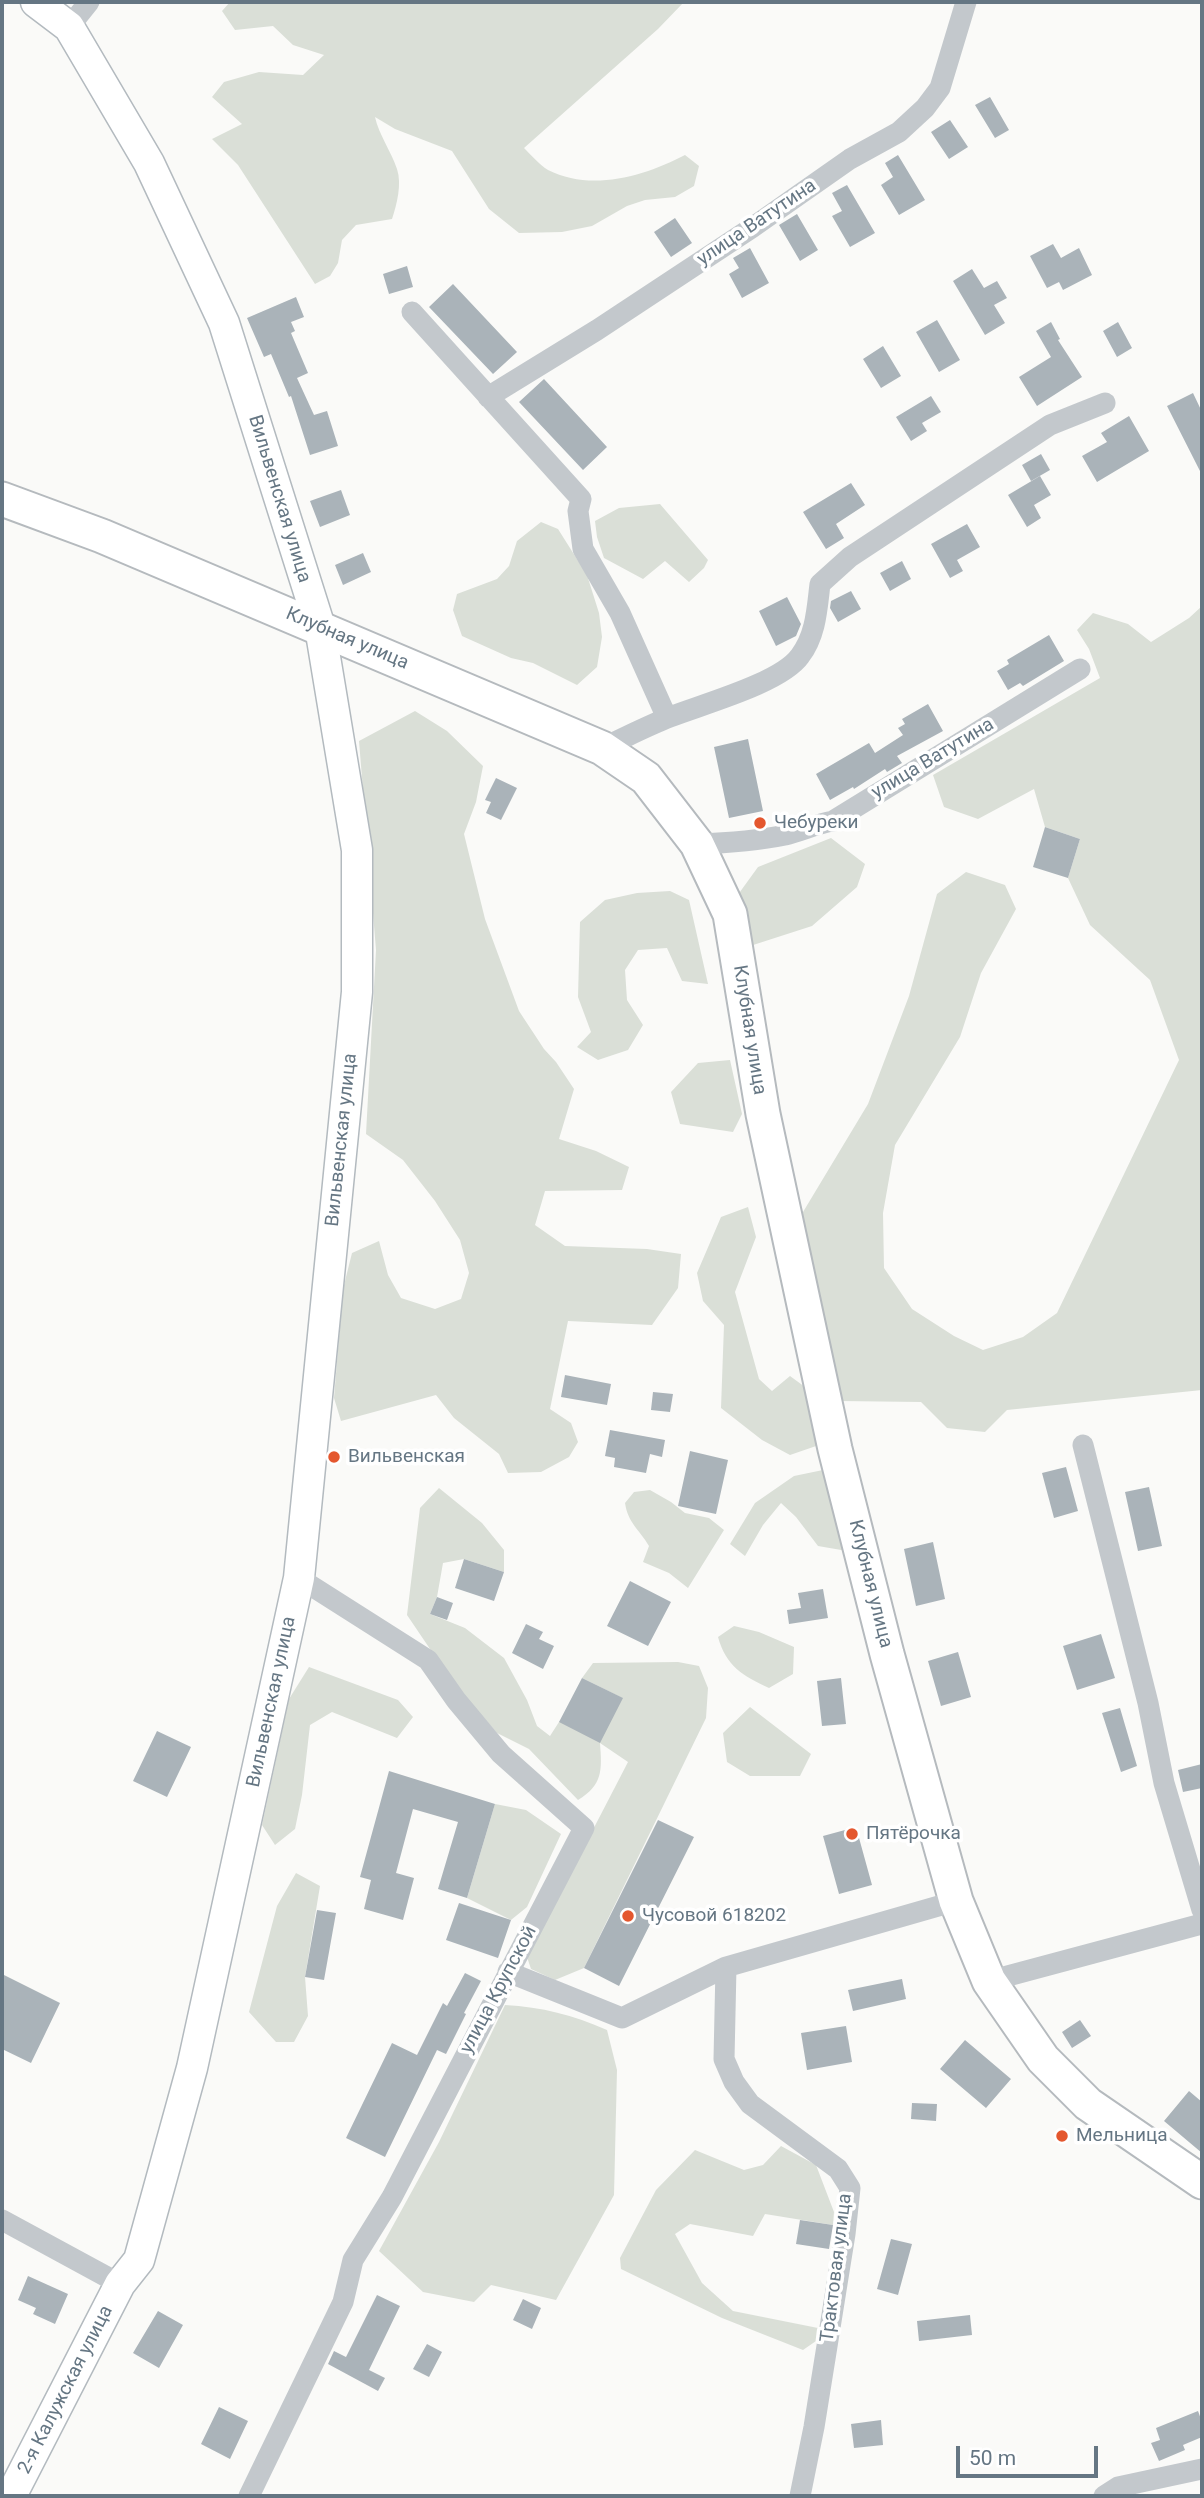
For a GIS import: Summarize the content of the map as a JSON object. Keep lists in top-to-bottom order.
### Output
{
  "streets": {
    "main road": ["Клубная улица"],
    "street": [
      "улица Ватутина",
      "Вильвенская улица",
      "улица Крупской",
      "Трактовая улица",
      "2-я Калужская улица"
    ]
  },
  "crossings": [
    ["улица Ватутина", "Клубная улица"],
    ["Вильвенская улица", "Клубная улица"],
    ["Вильвенская улица", "улица Крупской"],
    ["Вильвенская улица", "2-я Калужская улица"]
  ],
  "places": [
    "Чебуреки",
    "Вильвенская",
    "Пятёрочка",
    "Чусовой 618202",
    "Мельница"
  ],
  "scale_bar": "50 m"
}
